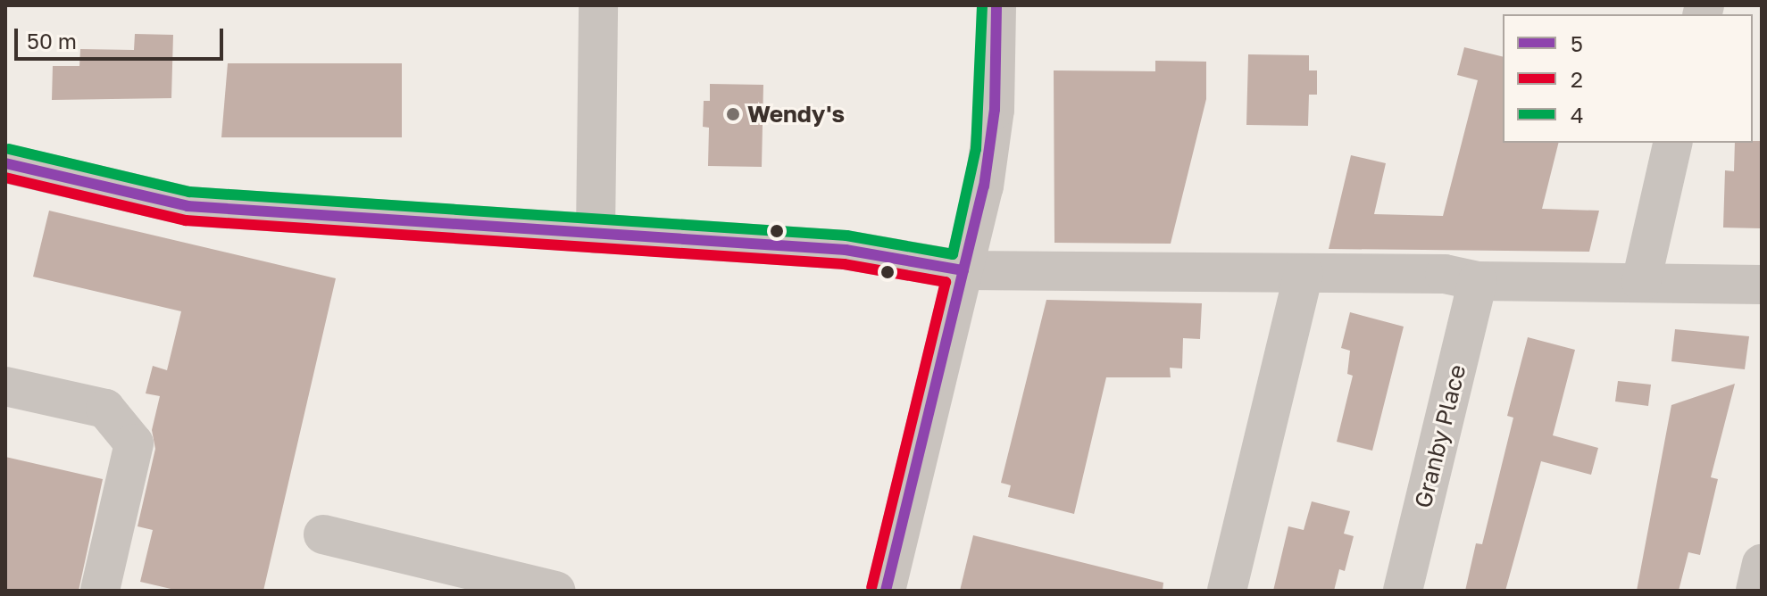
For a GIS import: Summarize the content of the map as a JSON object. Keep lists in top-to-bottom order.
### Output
{
  "streets": {
    "street": ["Granby Place"]
  },
  "places": ["Wendy's"],
  "lines": ["transit line 5", "transit line 4", "transit line 2"],
  "legend": ["5", "2", "4"],
  "scale_bar": "50 m"
}
